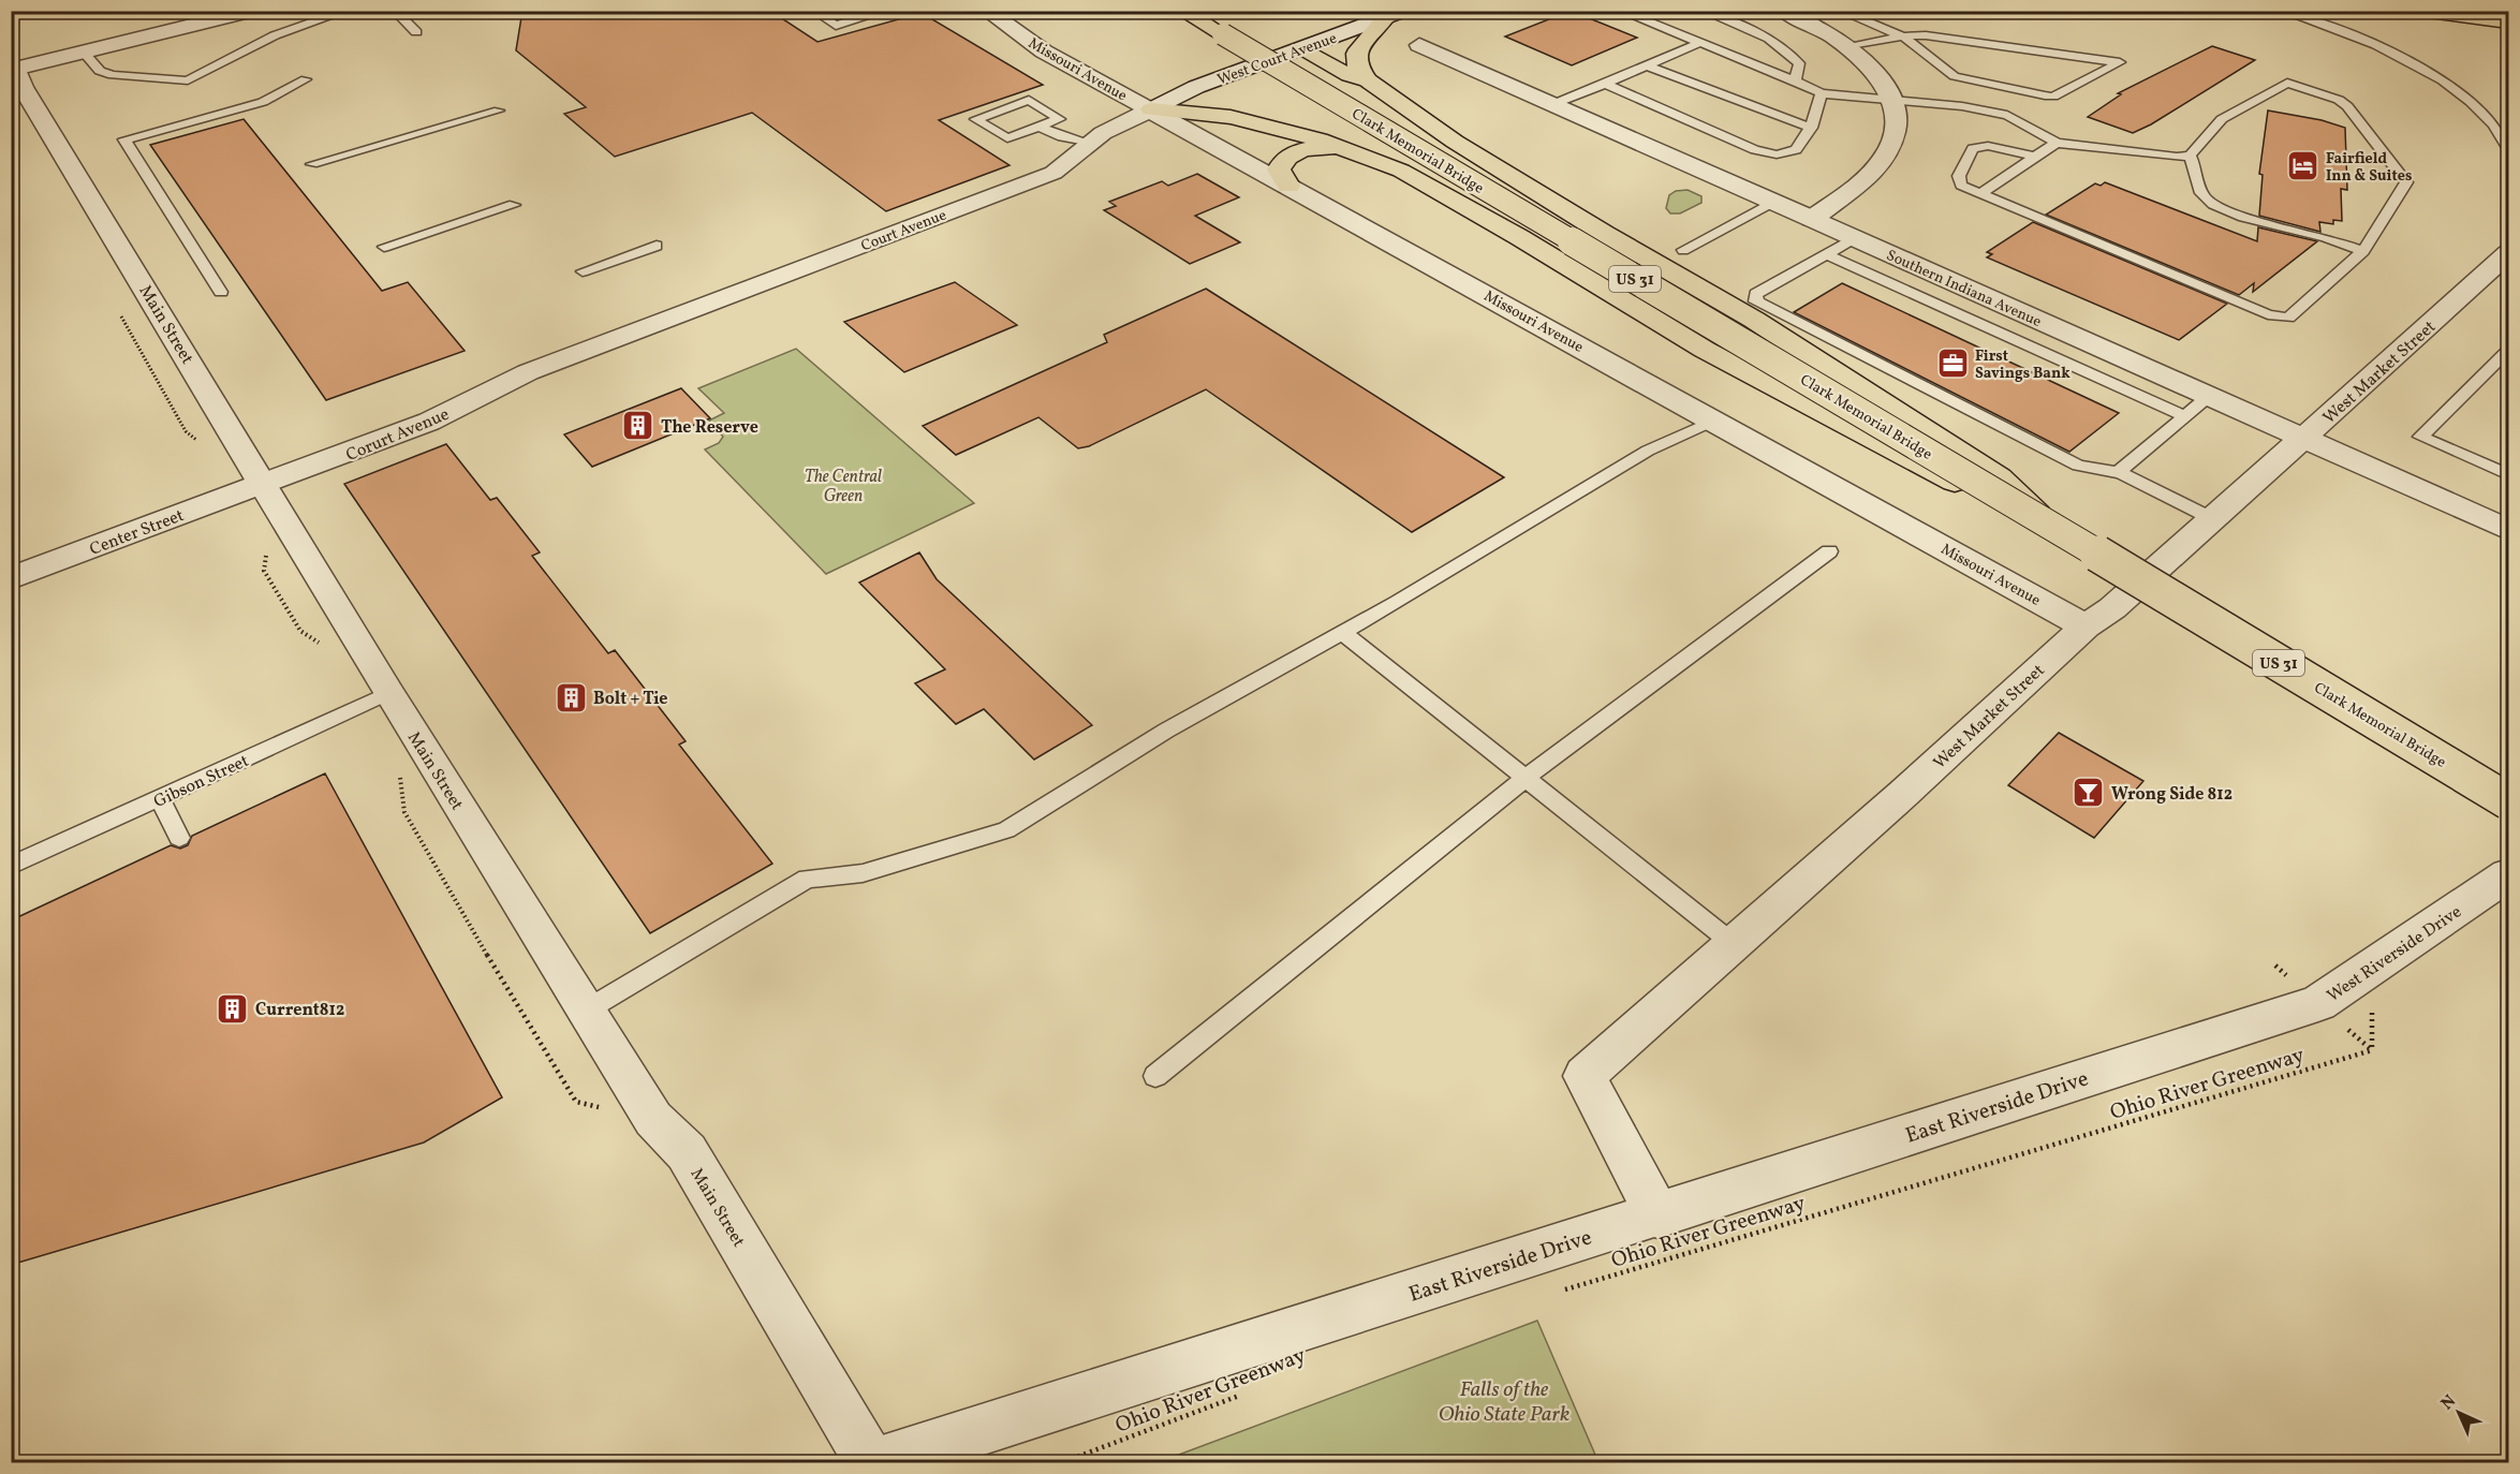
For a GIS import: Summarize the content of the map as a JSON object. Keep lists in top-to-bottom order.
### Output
{
  "streets": {
    "main road": ["Clark Memorial Bridge", "US 31"],
    "street": [
      "West Court Avenue",
      "Missouri Avenue",
      "Court Avenue",
      "Southern Indiana Avenue",
      "Main Street",
      "West Market Street",
      "Corurt Avenue",
      "Center Street",
      "West Riverside Drive",
      "East Riverside Drive"
    ],
    "lane": ["Gibson Street"],
    "path": ["Ohio River Greenway"]
  },
  "crossings": [
    ["West Court Avenue", "Missouri Avenue"],
    ["West Court Avenue", "Court Avenue"],
    ["Missouri Avenue", "Court Avenue"],
    ["Missouri Avenue", "West Market Street"],
    ["Clark Memorial Bridge", "US 31"],
    ["Court Avenue", "Corurt Avenue"],
    ["Southern Indiana Avenue", "West Market Street"],
    ["Main Street", "Corurt Avenue"],
    ["Main Street", "Center Street"],
    ["Main Street", "Gibson Street"],
    ["Main Street", "East Riverside Drive"],
    ["West Market Street", "East Riverside Drive"],
    ["Corurt Avenue", "Center Street"],
    ["West Riverside Drive", "East Riverside Drive"]
  ],
  "parks": ["The Central Green", "Falls of the Ohio State Park"],
  "places": {
    "hotel": ["Fairfield Inn & Suites"],
    "office": ["First Savings Bank"],
    "building": ["The Reserve", "Bolt + Tie", "Current812"],
    "bar": ["Wrong Side 812"]
  },
  "north": "top left"
}
